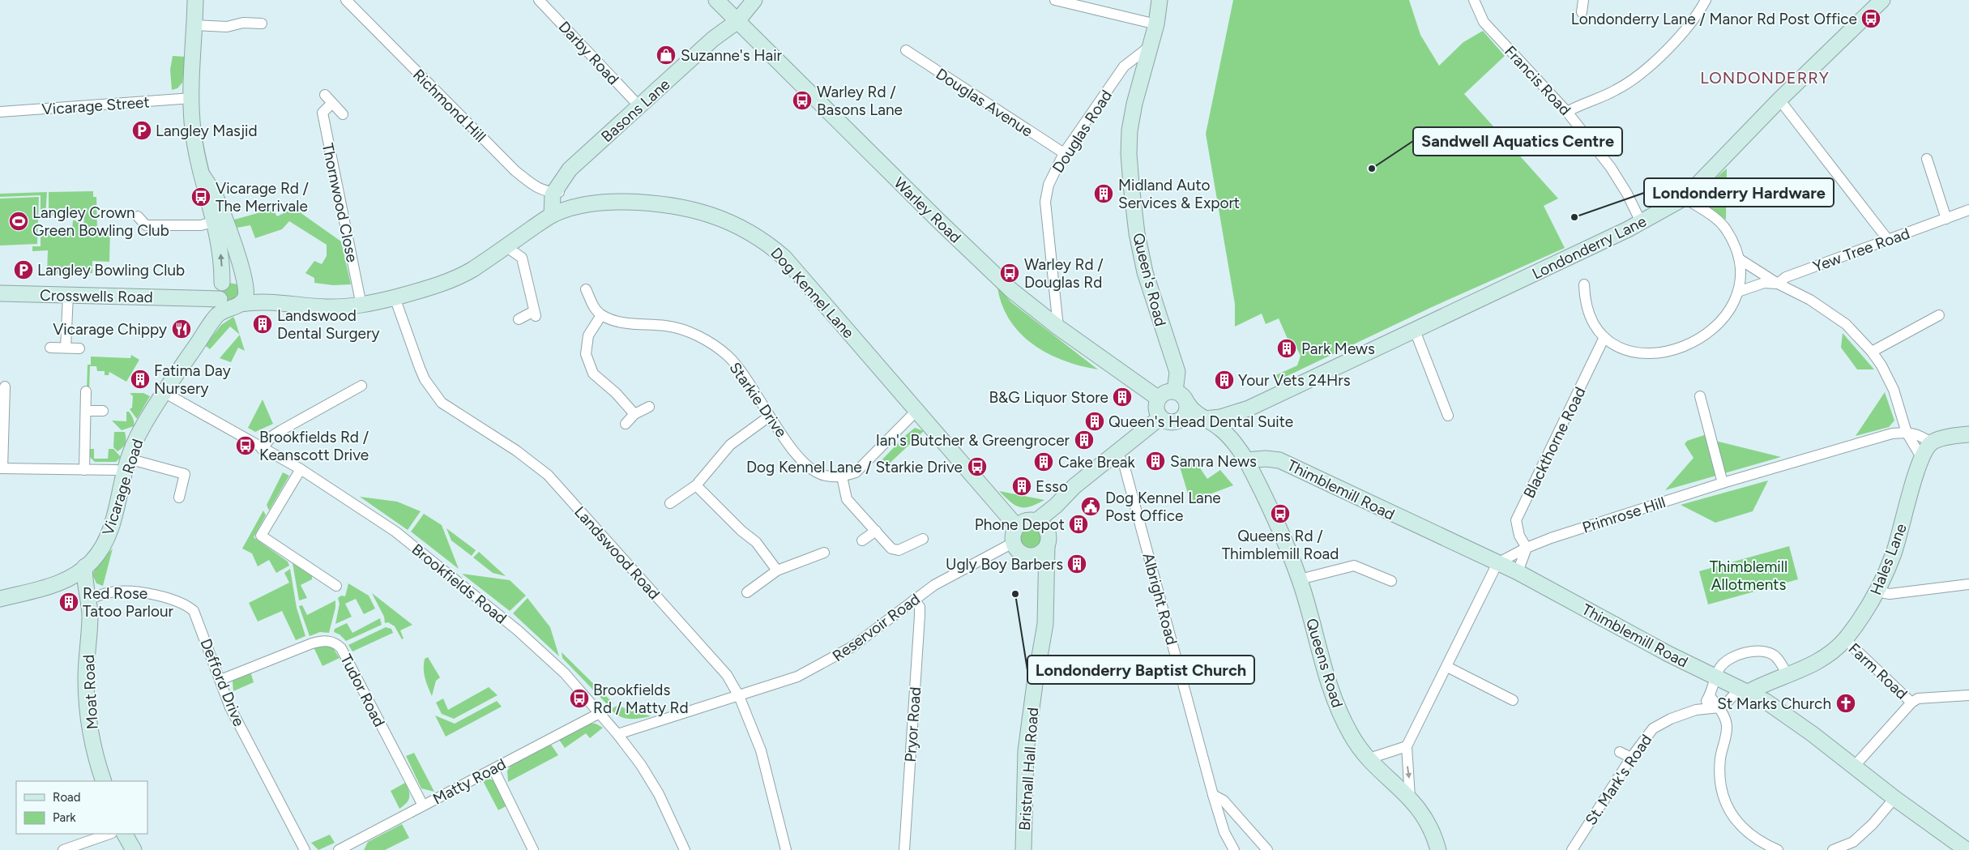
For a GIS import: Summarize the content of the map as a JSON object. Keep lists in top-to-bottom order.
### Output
{
  "streets": {
    "street": [
      "Darby Road",
      "Francis Road",
      "Douglas Avenue",
      "Vicarage Street",
      "Richmond Hill",
      "Basons Lane",
      "Douglas Road",
      "Thornwood Close",
      "Warley Road",
      "Londonderry Lane",
      "Yew Tree Road",
      "Queen's Road",
      "Dog Kennel Lane",
      "Crosswells Road",
      "Starkie Drive",
      "Blackthorne Road",
      "Vicarage Road",
      "Thimblemill Road",
      "Primrose Hill",
      "Landswood Road",
      "Hales Lane",
      "Brookfields Road",
      "Albright Road",
      "Reservoir Road",
      "Queens Road",
      "Farm Road",
      "Defford Drive",
      "Tudor Road",
      "Moat Road",
      "Pryor Road",
      "Bristnall Hall Road",
      "St. Mark's Road",
      "Matty Road"
    ]
  },
  "crossings": [
    ["Darby Road", "Basons Lane"],
    ["Francis Road", "Londonderry Lane"],
    ["Douglas Avenue", "Douglas Road"],
    ["Vicarage Street", "Vicarage Road"],
    ["Richmond Hill", "Basons Lane"],
    ["Basons Lane", "Warley Road"],
    ["Basons Lane", "Dog Kennel Lane"],
    ["Douglas Road", "Warley Road"],
    ["Douglas Road", "Queen's Road"],
    ["Thornwood Close", "Dog Kennel Lane"],
    ["Warley Road", "Queen's Road"],
    ["Dog Kennel Lane", "Crosswells Road"],
    ["Dog Kennel Lane", "Vicarage Road"],
    ["Dog Kennel Lane", "Landswood Road"],
    ["Dog Kennel Lane", "Reservoir Road"],
    ["Dog Kennel Lane", "Bristnall Hall Road"],
    ["Crosswells Road", "Vicarage Road"],
    ["Blackthorne Road", "Primrose Hill"],
    ["Vicarage Road", "Brookfields Road"],
    ["Vicarage Road", "Moat Road"],
    ["Thimblemill Road", "Hales Lane"],
    ["Thimblemill Road", "Queens Road"],
    ["Thimblemill Road", "Farm Road"],
    ["Thimblemill Road", "St. Mark's Road"],
    ["Primrose Hill", "Hales Lane"],
    ["Landswood Road", "Reservoir Road"],
    ["Hales Lane", "Farm Road"],
    ["Hales Lane", "St. Mark's Road"],
    ["Brookfields Road", "Reservoir Road"],
    ["Brookfields Road", "Matty Road"],
    ["Reservoir Road", "Pryor Road"],
    ["Reservoir Road", "Bristnall Hall Road"],
    ["Defford Drive", "Tudor Road"],
    ["Defford Drive", "Moat Road"],
    ["Tudor Road", "Matty Road"]
  ],
  "districts": ["LONDONDERRY"],
  "parks": ["Thimblemill Allotments"],
  "places": {
    "bus stop": [
      "Londonderry Lane / Manor Rd Post Office",
      "Warley Rd / Basons Lane",
      "Vicarage Rd / The Merrivale",
      "Warley Rd / Douglas Rd",
      "Brookfields Rd / Keanscott Drive",
      "Dog Kennel Lane / Starkie Drive",
      "Queens Rd / Thimblemill Road",
      "Brookfields Rd / Matty Rd"
    ],
    "shop": ["Suzanne's Hair"],
    "parking": ["Langley Masjid", "Langley Bowling Club"],
    "other": ["Sandwell Aquatics Centre", "Londonderry Hardware", "Londonderry Baptist Church"],
    "building": [
      "Midland Auto Services & Export",
      "Landswood Dental Surgery",
      "Park Mews",
      "Fatima Day Nursery",
      "Your Vets 24Hrs",
      "B&G Liquor Store",
      "Queen's Head Dental Suite",
      "Ian's Butcher & Greengrocer",
      "Samra News",
      "Cake Break",
      "Esso",
      "Phone Depot",
      "Ugly Boy Barbers",
      "Red Rose Tatoo Parlour"
    ],
    "sports": ["Langley Crown Green Bowling Club"],
    "restaurant": ["Vicarage Chippy"],
    "public building": ["Dog Kennel Lane Post Office"],
    "church": ["St Marks Church"]
  },
  "legend": ["Road", "Park"]
}
